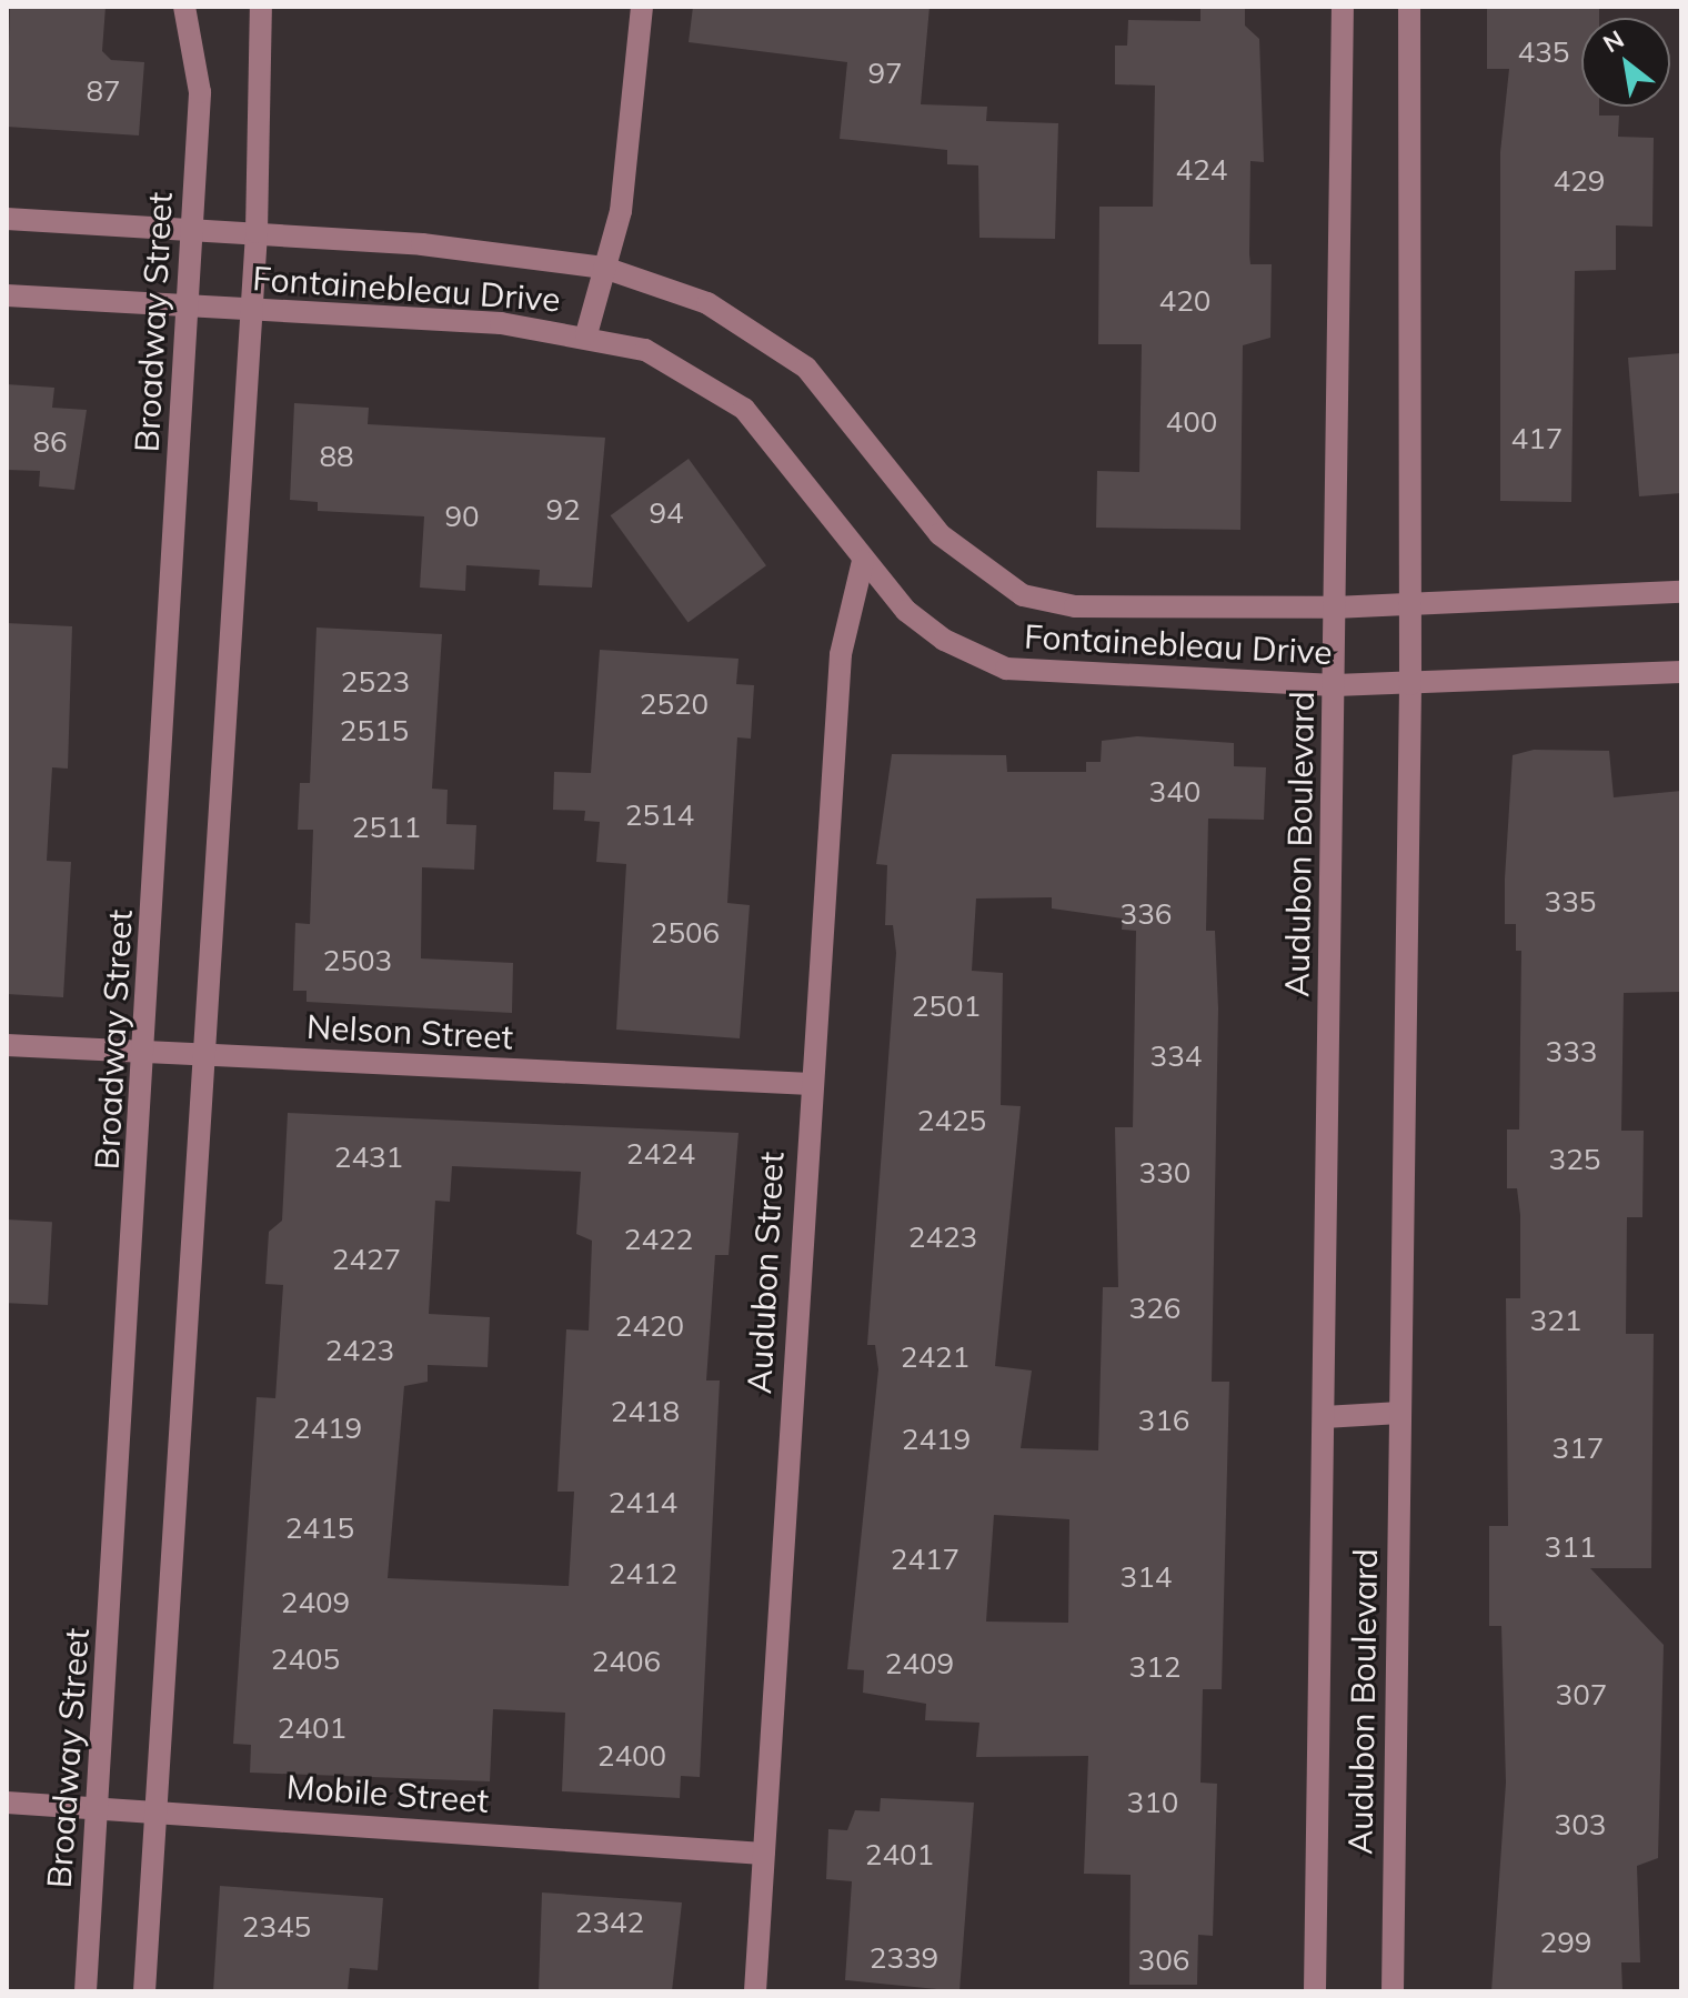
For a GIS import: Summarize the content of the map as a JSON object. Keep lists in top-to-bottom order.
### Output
{
  "streets": {
    "street": [
      "Fontainebleau Drive",
      "Broadway Street",
      "Audubon Boulevard",
      "Nelson Street",
      "Audubon Street",
      "Mobile Street"
    ]
  },
  "crossings": [
    ["Fontainebleau Drive", "Broadway Street"],
    ["Fontainebleau Drive", "Audubon Boulevard"],
    ["Fontainebleau Drive", "Audubon Street"],
    ["Broadway Street", "Nelson Street"],
    ["Broadway Street", "Mobile Street"],
    ["Nelson Street", "Audubon Street"],
    ["Audubon Street", "Mobile Street"]
  ],
  "house_numbers": [
    "435",
    "97",
    "87",
    "424",
    "429",
    "420",
    "400",
    "417",
    "86",
    "88",
    "92",
    "94",
    "90",
    "2523",
    "2520",
    "2515",
    "340",
    "2514",
    "2511",
    "335",
    "336",
    "2506",
    "2503",
    "2501",
    "333",
    "334",
    "2425",
    "2424",
    "2431",
    "325",
    "330",
    "2423",
    "2422",
    "2427",
    "326",
    "321",
    "2420",
    "2423",
    "2421",
    "2418",
    "316",
    "2419",
    "2419",
    "317",
    "2414",
    "2415",
    "311",
    "2417",
    "2412",
    "314",
    "2409",
    "2405",
    "2406",
    "2409",
    "312",
    "307",
    "2401",
    "2400",
    "310",
    "303",
    "2401",
    "2342",
    "2345",
    "299",
    "2339",
    "306"
  ],
  "north": "top left"
}
